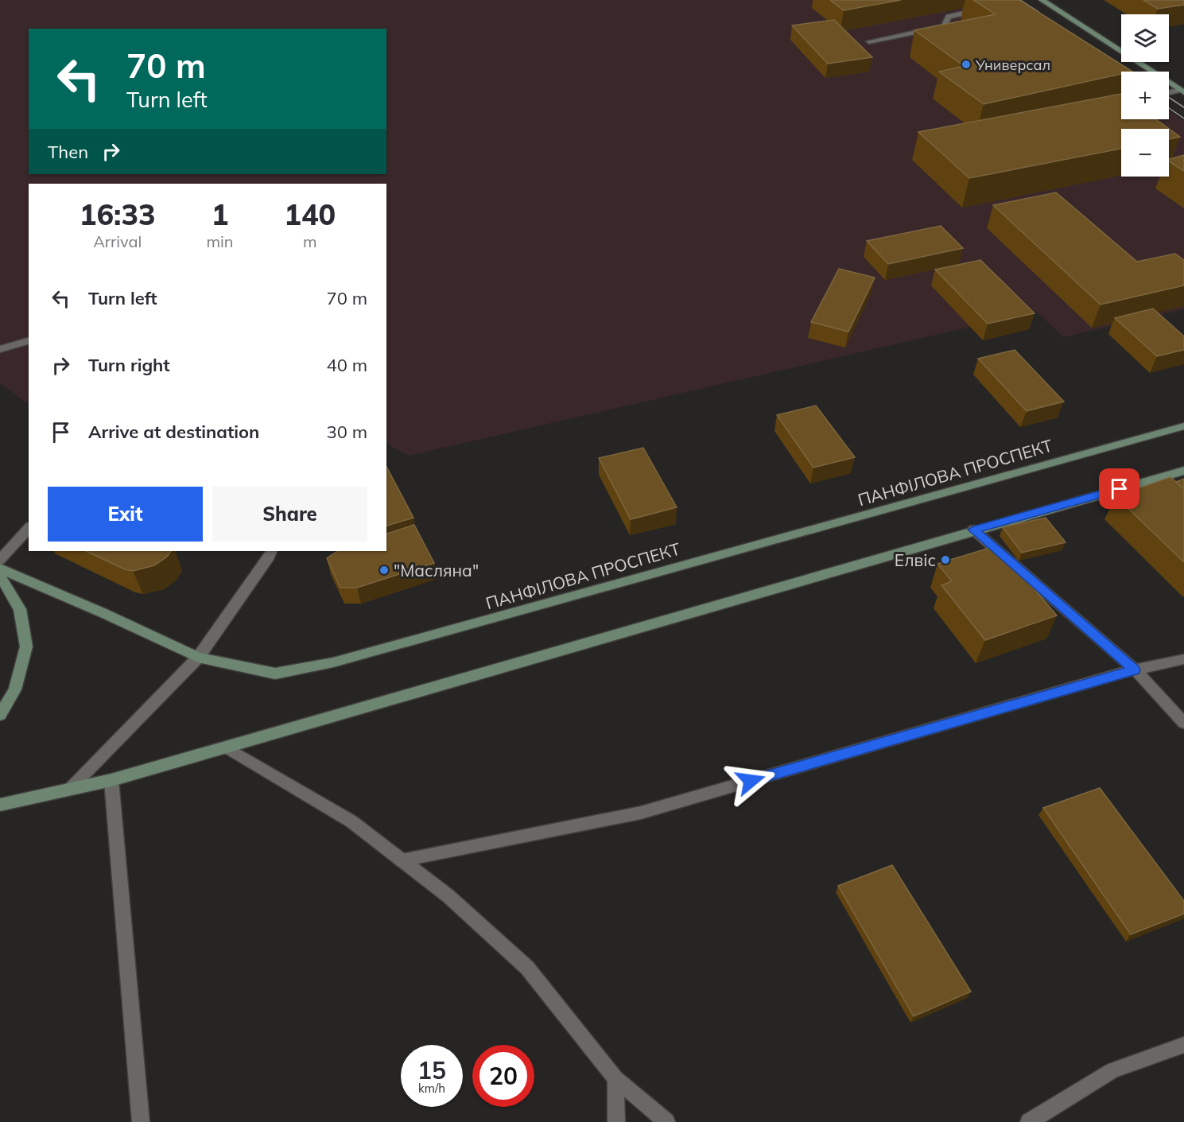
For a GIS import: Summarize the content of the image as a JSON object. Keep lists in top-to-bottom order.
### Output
{
  "streets": {
    "main road": ["ПАНФІЛОВА ПРОСПЕКТ"]
  },
  "places": ["Универсал", "Елвіс", "\"Масляна\""],
  "page": {
    "map_buttons": ["+", "−"],
    "turn": ["70 m", "Turn left"],
    "then": "Then",
    "eta": [
      "16:33",
      "Arrival",
      "1",
      "min",
      "140",
      "m"
    ],
    "list": [
      {
        "name": "Turn left",
        "value": "70 m"
      },
      {
        "name": "Turn right",
        "value": "40 m"
      },
      {
        "name": "Arrive at destination",
        "value": "30 m"
      }
    ],
    "buttons": ["Exit", "Share"],
    "speed": "15 km/h",
    "limit": "20"
  }
}
